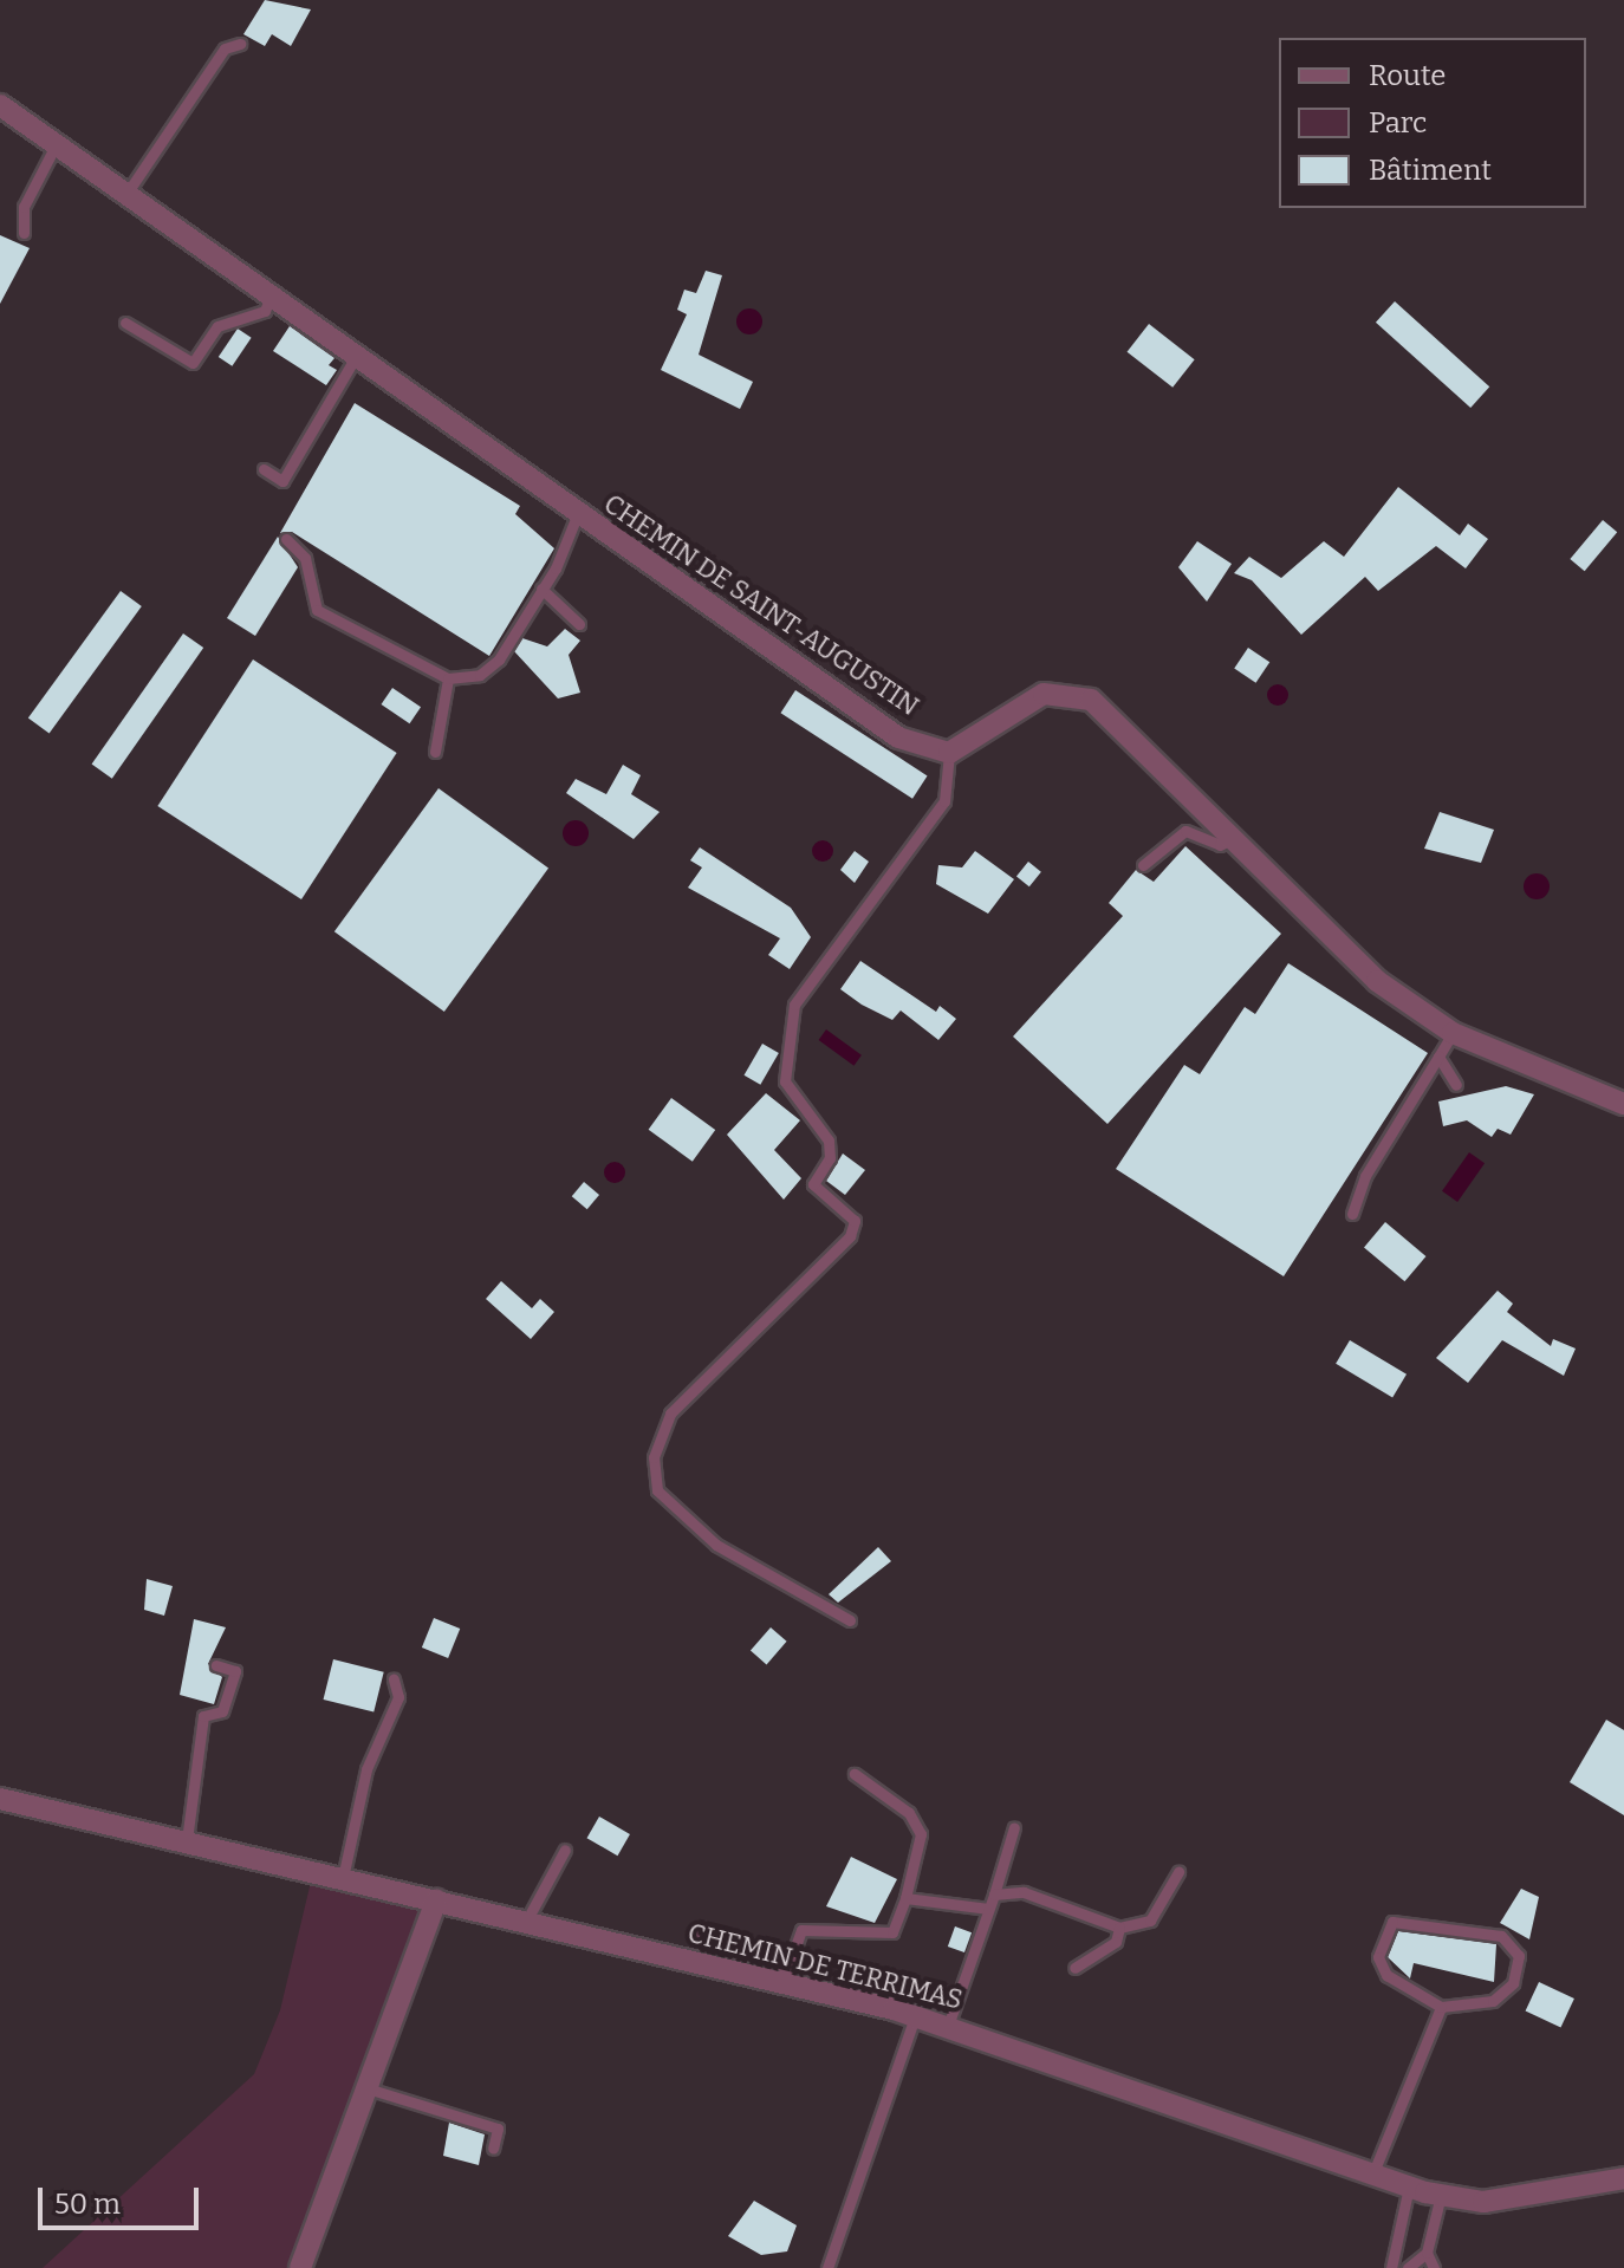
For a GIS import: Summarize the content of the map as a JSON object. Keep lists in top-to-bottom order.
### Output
{
  "streets": {
    "street": ["CHEMIN DE SAINT-AUGUSTIN", "CHEMIN DE TERRIMAS"]
  },
  "legend": ["Route", "Parc", "Bâtiment"],
  "scale_bar": "50 m"
}
